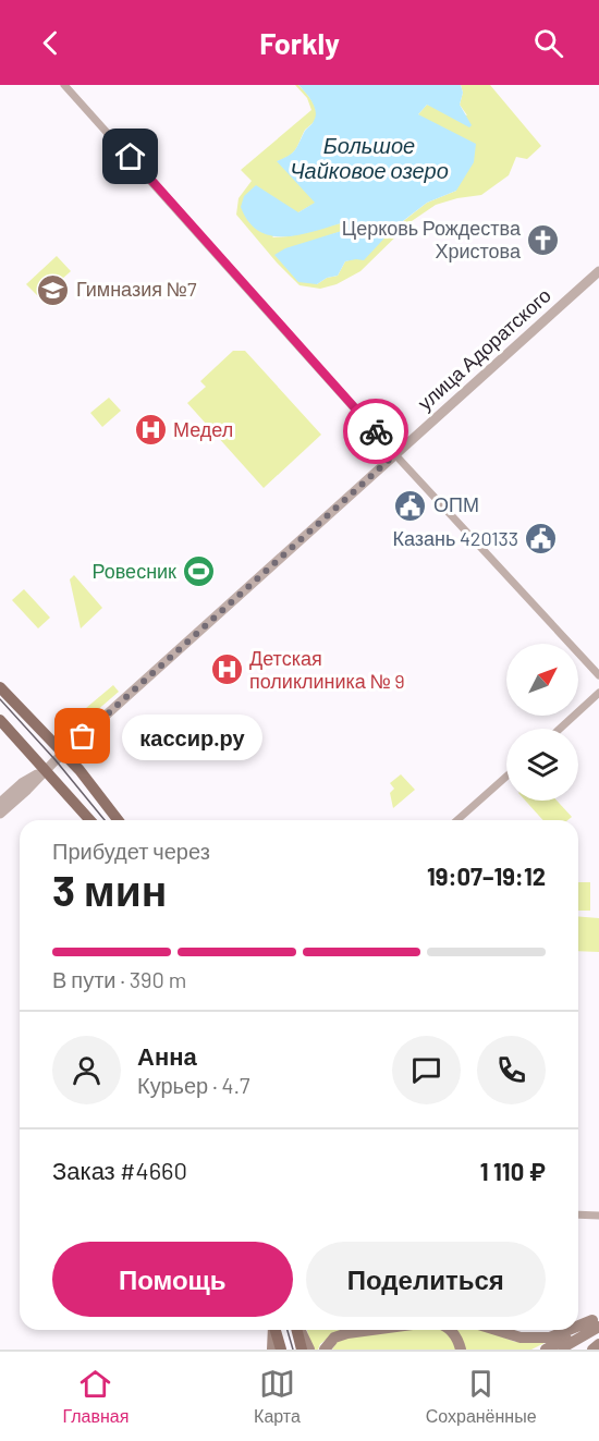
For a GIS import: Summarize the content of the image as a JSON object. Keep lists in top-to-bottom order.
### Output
{
  "streets": {
    "street": ["улица Адоратского"]
  },
  "water": ["Большое Чайковое озеро"],
  "places": {
    "church": ["Церковь Рождества Христова"],
    "school or university": ["Гимназия №7"],
    "hospital": ["Медел", "Детская поликлиника № 9"],
    "public building": ["ОПМ", "Казань 420133"],
    "sports": ["Ровесник"],
    "other": ["кассир.ру"]
  },
  "north": "top right",
  "page": {
    "header": "Forkly",
    "bubble": "кассир.ру",
    "heading": ["3 мин", "Прибудет через", "19:07–19:12"],
    "panel": [
      "Анна",
      "Курьер · 4.7",
      "Заказ #4660",
      "1 110 ₽"
    ],
    "bar": "В пути · 390 m",
    "buttons": ["Помощь", "Поделиться"],
    "tabs": ["Главная", "Карта", "Сохранённые"]
  }
}
